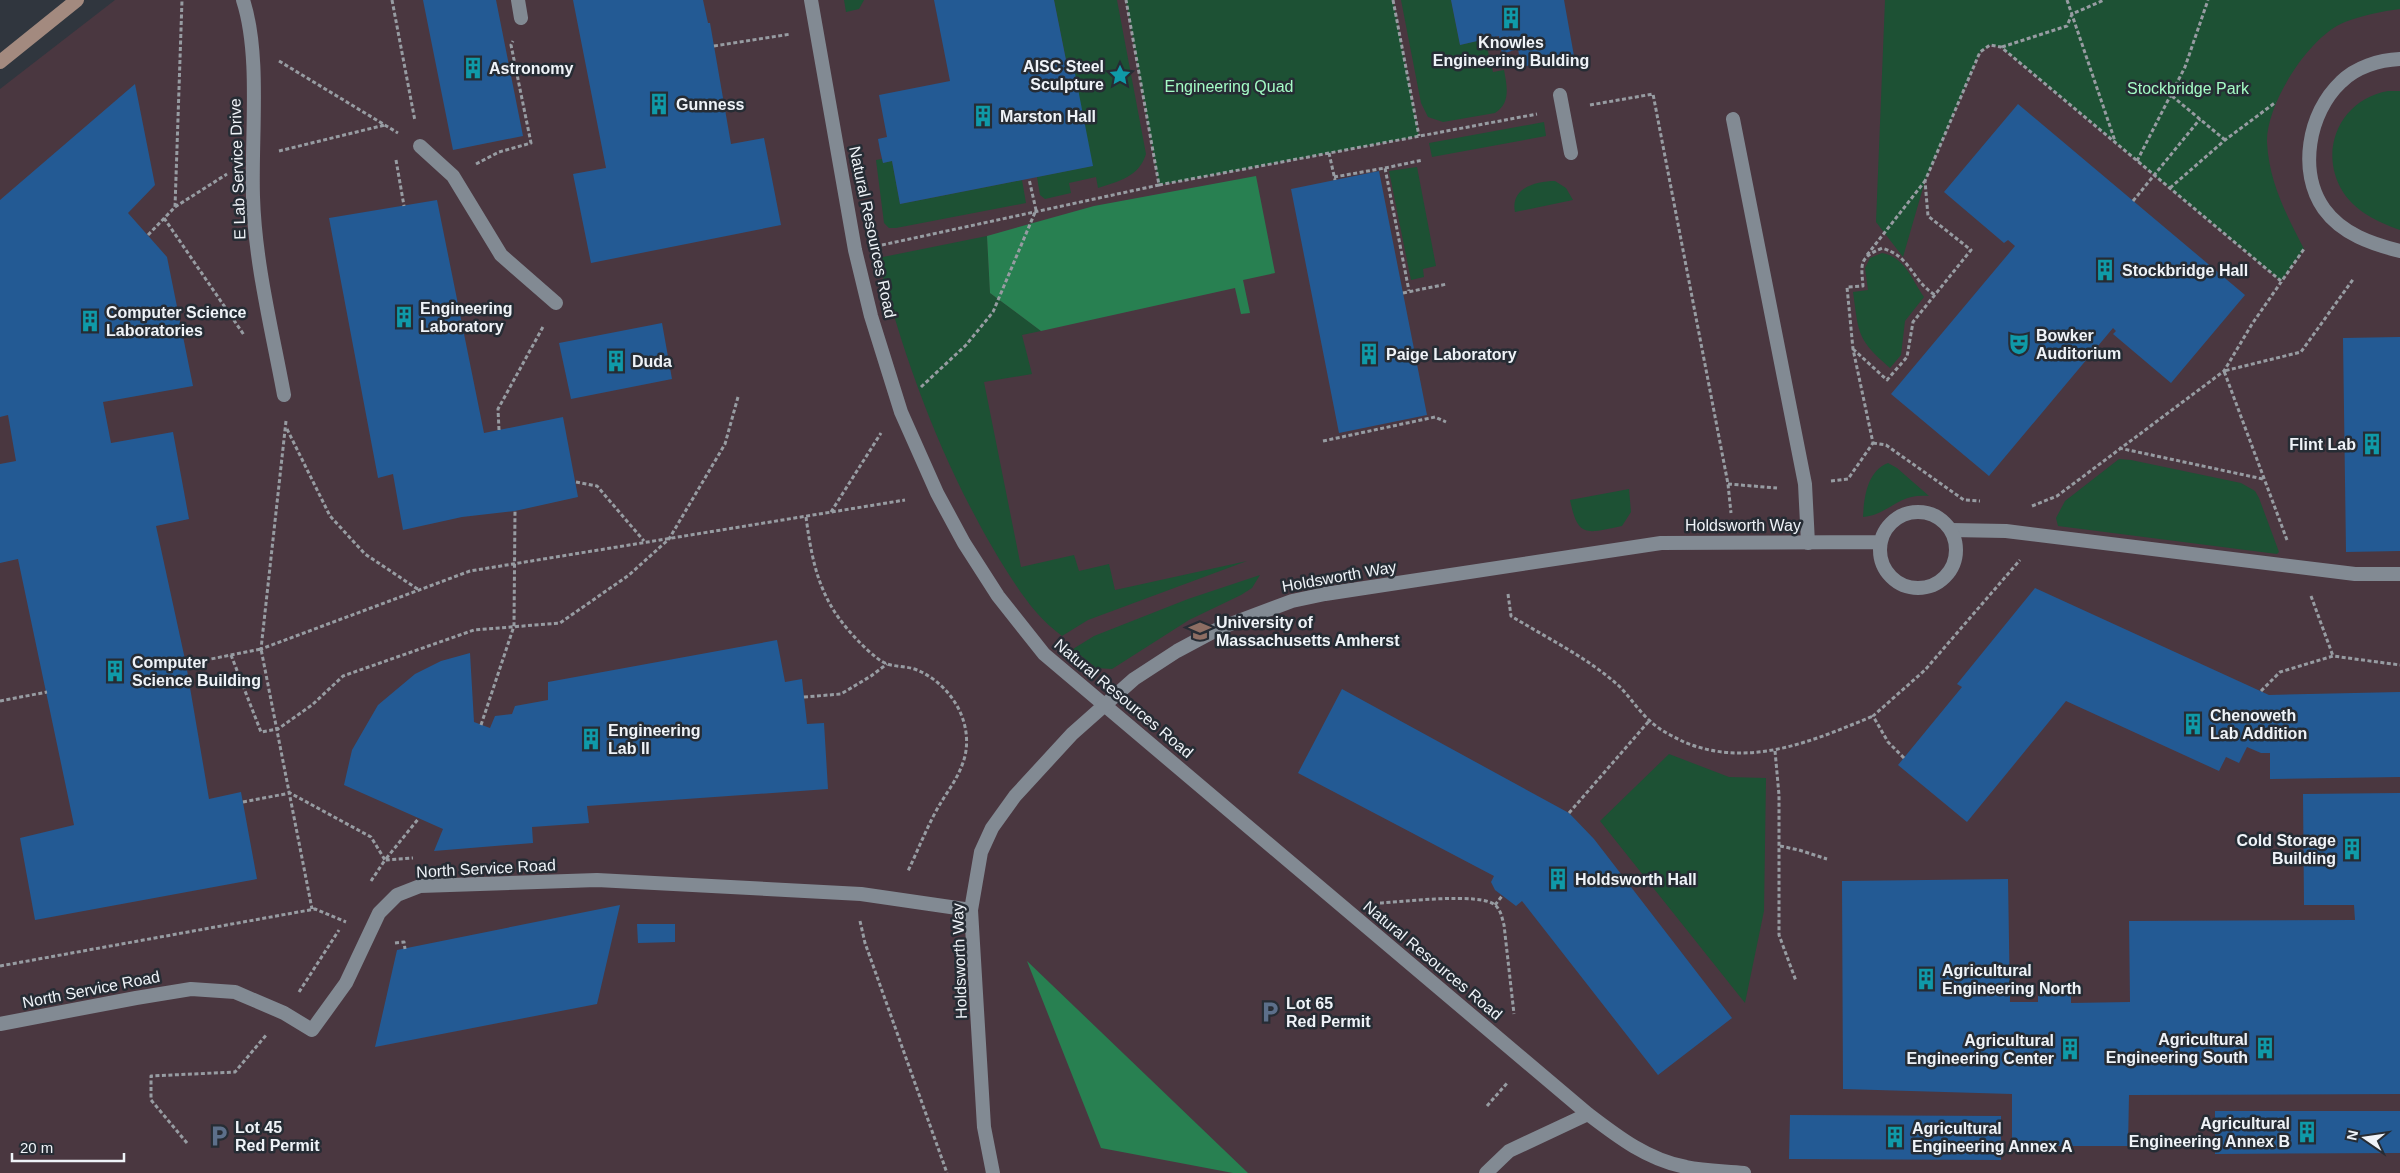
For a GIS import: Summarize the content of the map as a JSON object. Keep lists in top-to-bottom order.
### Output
{
  "streets": {
    "street": [
      "E Lab Service Drive",
      "Natural Resources Road",
      "Holdsworth Way",
      "North Service Road"
    ]
  },
  "crossings": [
    ["Natural Resources Road", "Holdsworth Way"],
    ["Holdsworth Way", "North Service Road"]
  ],
  "parks": ["Engineering Quad", "Stockbridge Park"],
  "places": {
    "building": [
      "Knowles Engineering Bulding",
      "Astronomy",
      "Gunness",
      "Marston Hall",
      "Stockbridge Hall",
      "Engineering Laboratory",
      "Computer Science Laboratories",
      "Paige Laboratory",
      "Duda",
      "Flint Lab",
      "Computer Science Building",
      "Chenoweth Lab Addition",
      "Engineering Lab II",
      "Cold Storage Building",
      "Holdsworth Hall",
      "Agricultural Engineering North",
      "Agricultural Engineering South",
      "Agricultural Engineering Center",
      "Agricultural Engineering Annex B",
      "Agricultural Engineering Annex A"
    ],
    "place": ["AISC Steel Sculpture"],
    "theatre": ["Bowker Auditorium"],
    "school or university": ["University of Massachusetts Amherst"],
    "parking": ["Lot 65 Red Permit", "Lot 45 Red Permit"]
  },
  "scale_bar": "20 m",
  "north": "left"
}
